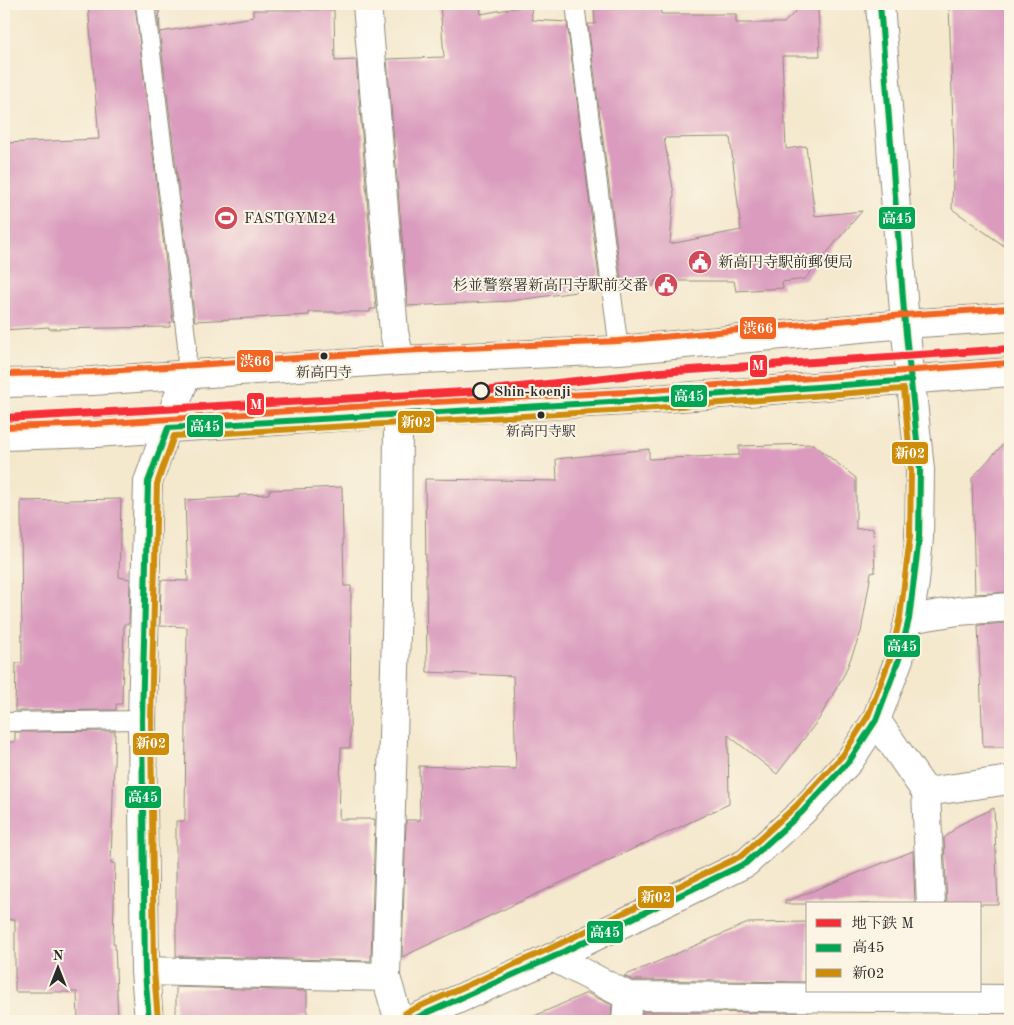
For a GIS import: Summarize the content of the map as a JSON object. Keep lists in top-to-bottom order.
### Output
{
  "places": {
    "sports": ["FASTGYM24"],
    "public building": ["新高円寺駅前郵便局", "杉並警察署新高円寺駅前交番"],
    "other": ["新高円寺", "Shin-koenji", "新高円寺駅"]
  },
  "lines": [
    "transit line 高45",
    "transit line 渋66",
    "metro line M",
    "transit line 新02"
  ],
  "legend": ["地下鉄 M", "高45", "新02"],
  "north": "top"
}
